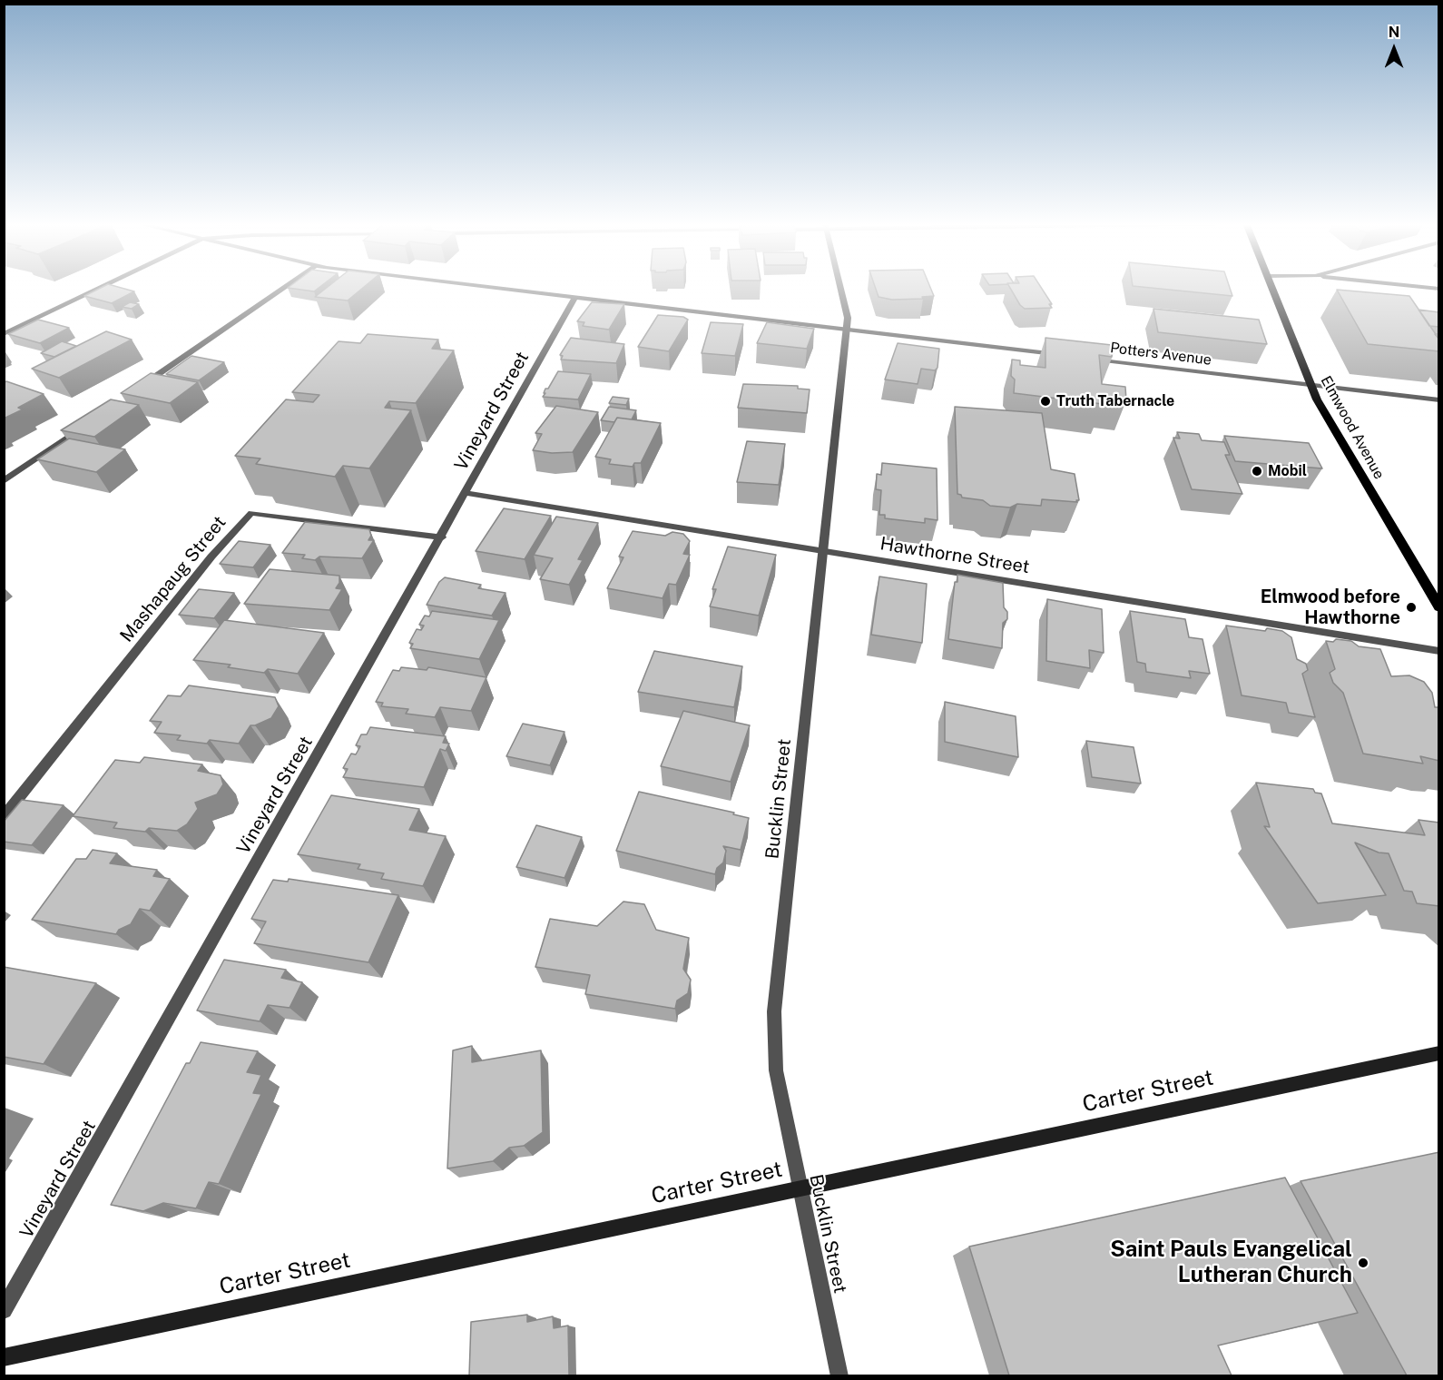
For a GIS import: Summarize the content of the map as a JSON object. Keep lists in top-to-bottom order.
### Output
{
  "streets": {
    "main road": ["Elmwood Avenue", "Carter Street"],
    "street": [
      "Potters Avenue",
      "Vineyard Street",
      "Hawthorne Street",
      "Mashapaug Street",
      "Bucklin Street"
    ]
  },
  "crossings": [
    ["Potters Avenue", "Elmwood Avenue"],
    ["Vineyard Street", "Hawthorne Street"],
    ["Vineyard Street", "Mashapaug Street"],
    ["Hawthorne Street", "Bucklin Street"],
    ["Bucklin Street", "Carter Street"]
  ],
  "places": [
    "Truth Tabernacle",
    "Mobil",
    "Elmwood before Hawthorne",
    "Saint Pauls Evangelical Lutheran Church"
  ],
  "north": "top"
}
